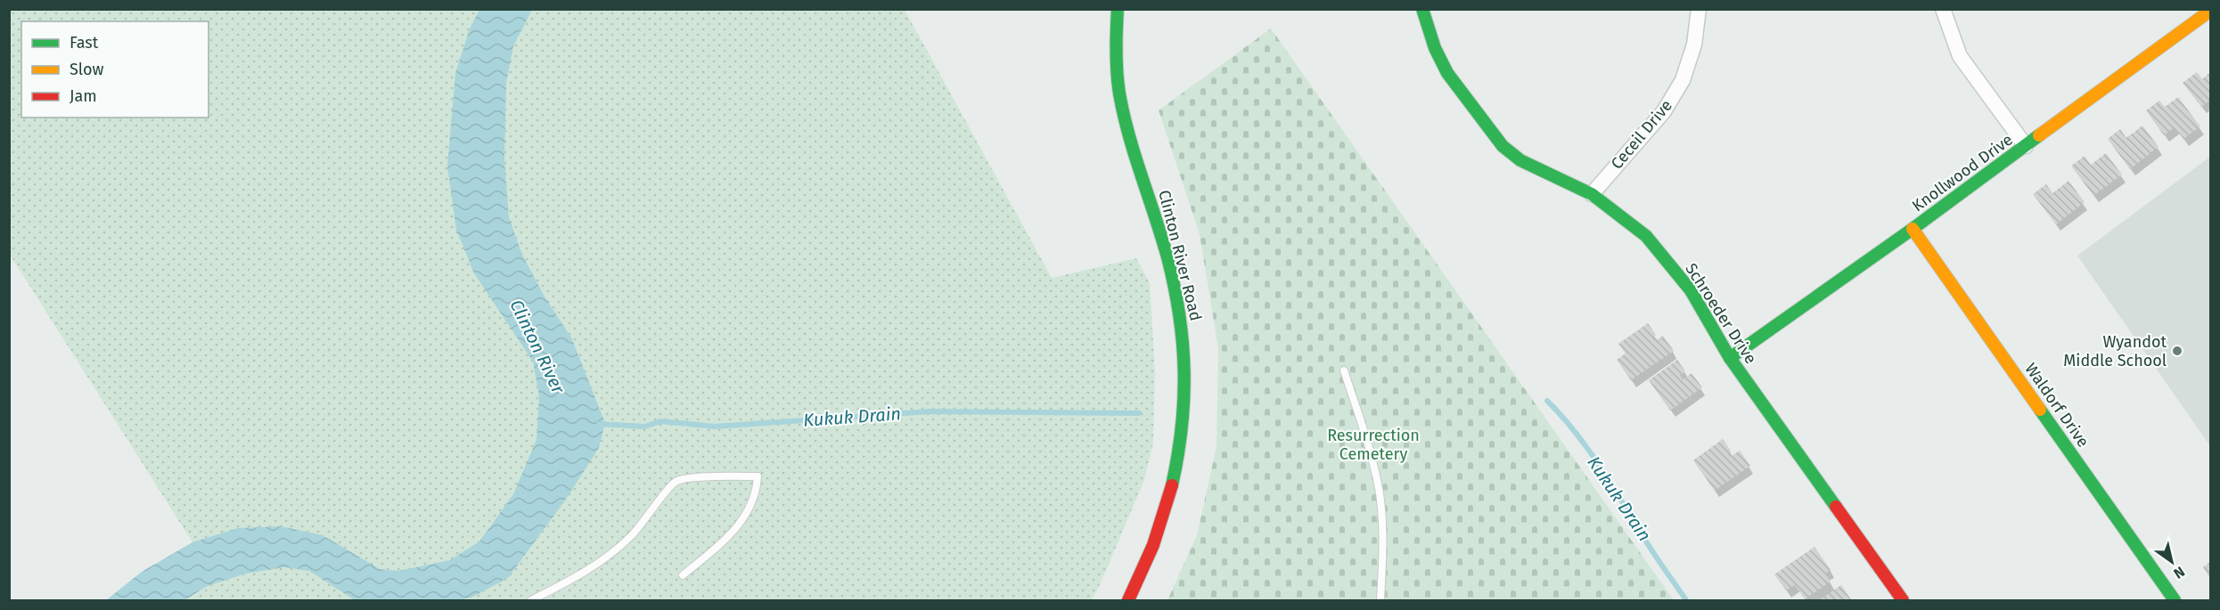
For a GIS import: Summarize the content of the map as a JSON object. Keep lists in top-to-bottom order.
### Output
{
  "streets": {
    "street": [
      "Ceceil Drive",
      "Knollwood Drive",
      "Clinton River Road",
      "Schroeder Drive",
      "Waldorf Drive"
    ]
  },
  "crossings": [
    ["Ceceil Drive", "Schroeder Drive"],
    ["Knollwood Drive", "Schroeder Drive"],
    ["Knollwood Drive", "Waldorf Drive"]
  ],
  "water": ["Clinton River", "Kukuk Drain"],
  "parks": ["Resurrection Cemetery"],
  "places": ["Wyandot Middle School"],
  "legend": ["Fast", "Slow", "Jam"],
  "north": "bottom right"
}
